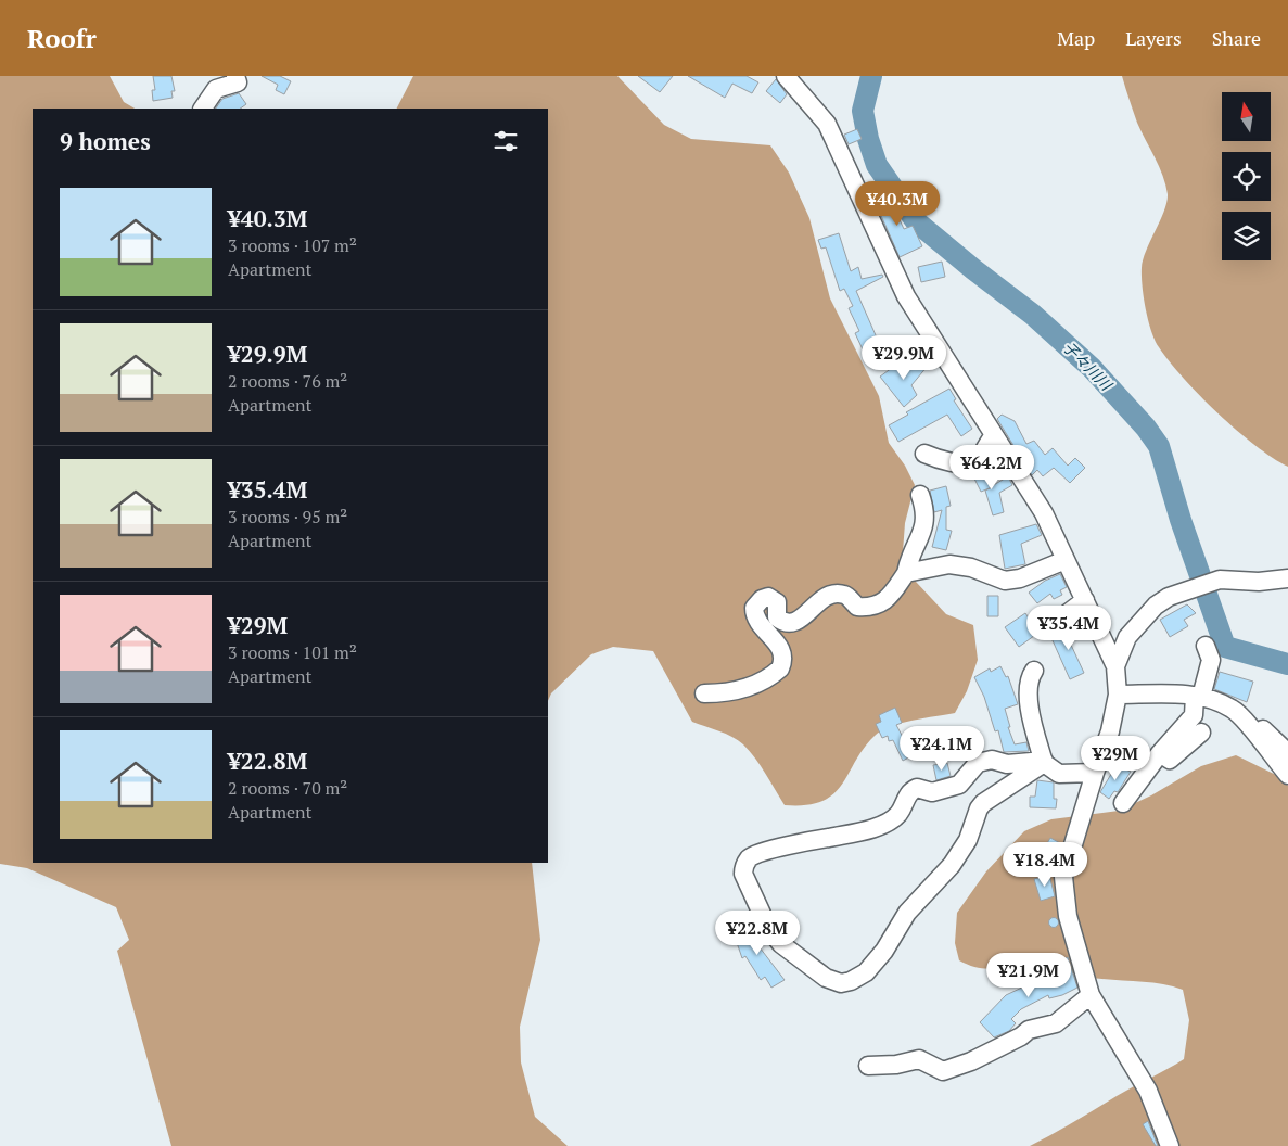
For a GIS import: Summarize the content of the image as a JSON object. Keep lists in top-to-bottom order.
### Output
{
  "water": ["子々川川"],
  "north": "top",
  "page": {
    "header": "Roofr",
    "nav": ["Map", "Layers", "Share"],
    "heading": "9 homes",
    "list": [
      {
        "name": "¥40.3M",
        "note": "3 rooms · 107 m² · Apartment"
      },
      {
        "name": "¥29.9M",
        "note": "2 rooms · 76 m² · Apartment"
      },
      {
        "name": "¥35.4M",
        "note": "3 rooms · 95 m² · Apartment"
      },
      {
        "name": "¥29M",
        "note": "3 rooms · 101 m² · Apartment"
      },
      {
        "name": "¥22.8M",
        "note": "2 rooms · 70 m² · Apartment"
      }
    ],
    "price": [
      "¥40.3M",
      "¥29.9M",
      "¥64.2M",
      "¥35.4M",
      "¥24.1M",
      "¥29M",
      "¥18.4M",
      "¥22.8M",
      "¥21.9M"
    ]
  }
}
